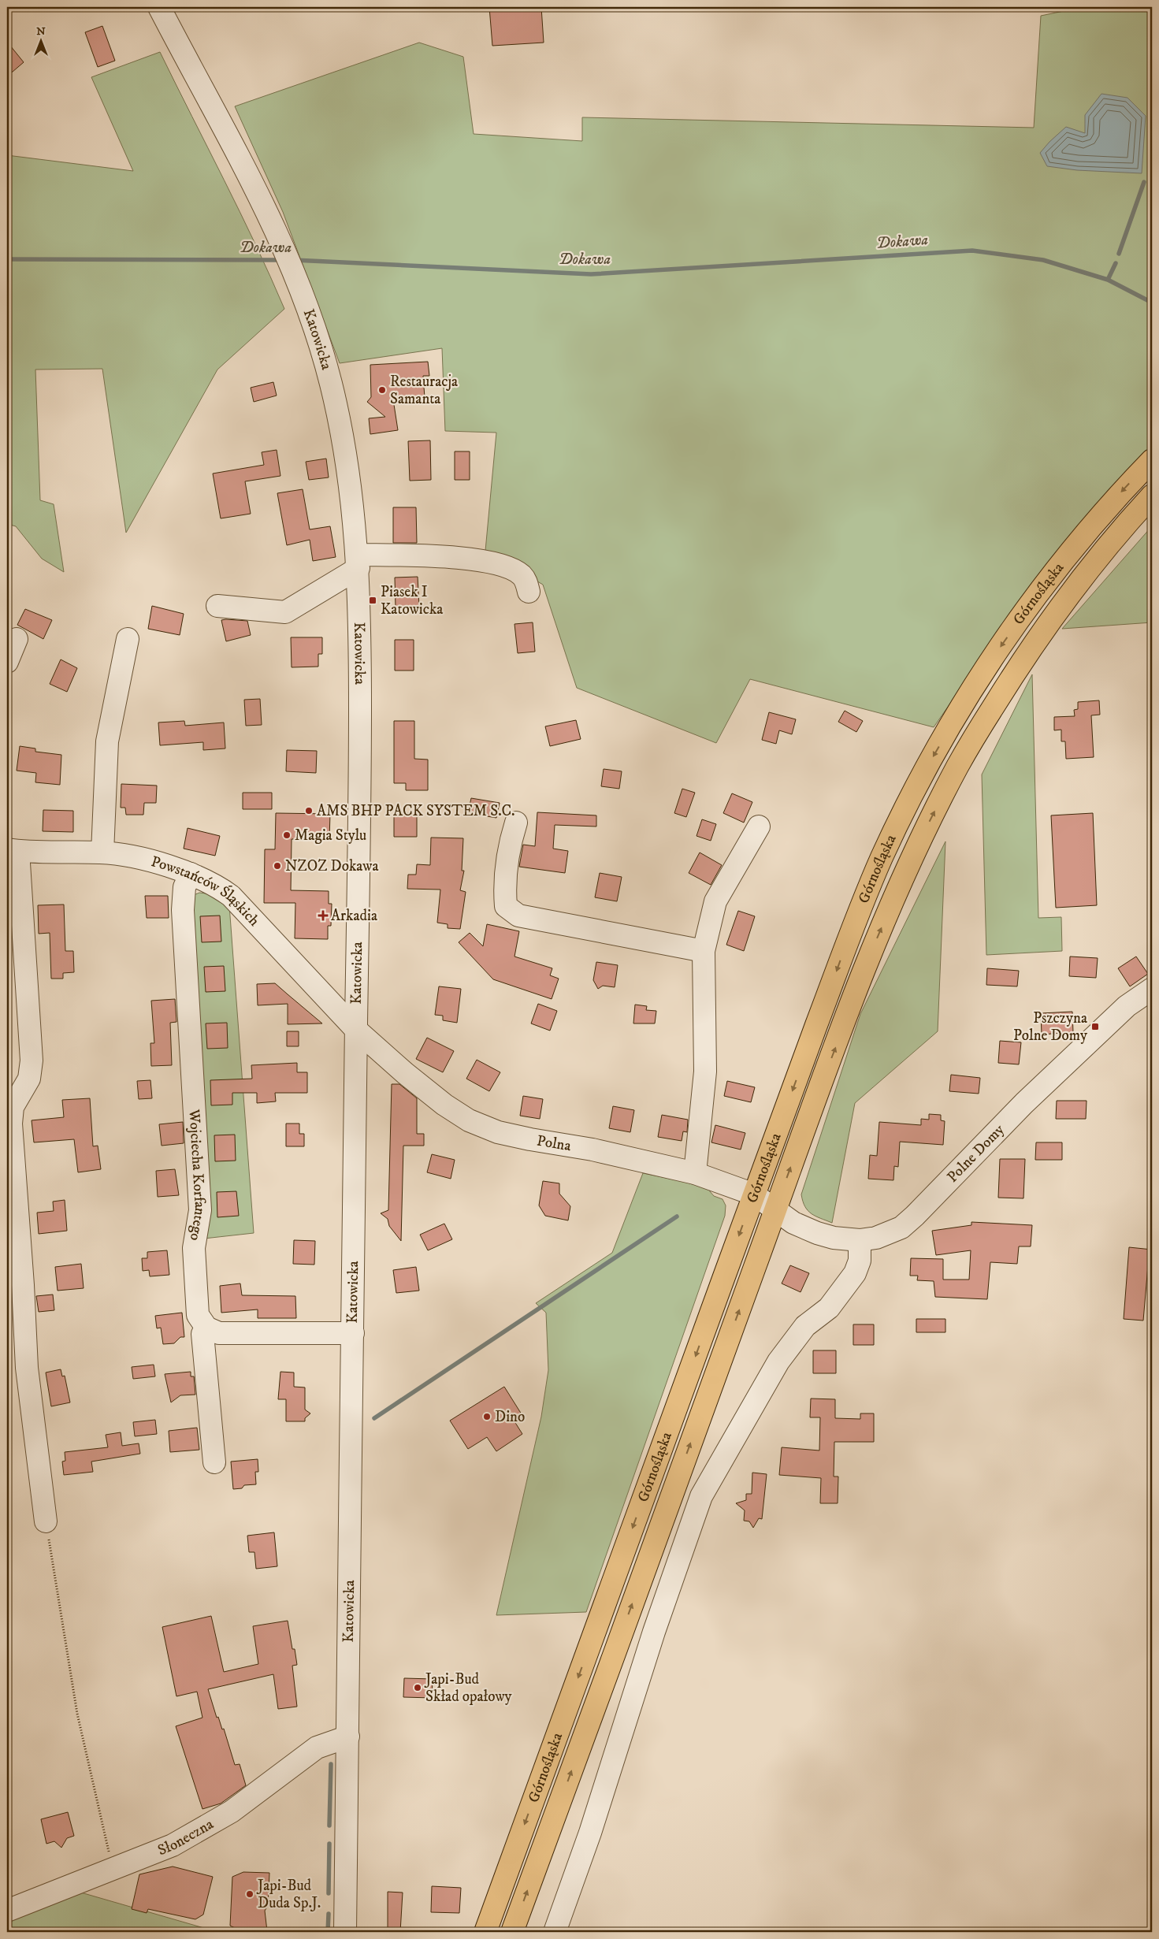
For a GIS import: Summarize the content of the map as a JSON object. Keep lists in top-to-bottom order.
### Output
{
  "streets": {
    "main road": ["Górnośląska"],
    "street": [
      "Katowicka",
      "Powstańców Śląskich",
      "Polna",
      "Polne Domy",
      "Wojciecha Korfantego",
      "Słoneczna"
    ]
  },
  "crossings": [
    ["Katowicka", "Powstańców Śląskich"],
    ["Katowicka", "Polna"],
    ["Katowicka", "Słoneczna"],
    ["Górnośląska", "Polna"],
    ["Górnośląska", "Polne Domy"],
    ["Powstańców Śląskich", "Polna"],
    ["Powstańców Śląskich", "Wojciecha Korfantego"],
    ["Polna", "Polne Domy"]
  ],
  "water": ["Dokawa"],
  "places": {
    "other": [
      "Restauracja Samanta",
      "AMS BHP PACK SYSTEM S.C.",
      "Magia Stylu",
      "NZOZ Dokawa",
      "Dino",
      "Japi-Bud Skład opałowy",
      "Japi-Bud Duda Sp.J."
    ],
    "transit": ["Piasek I Katowicka", "Pszczyna Polne Domy"],
    "health": ["Arkadia"]
  },
  "north": "top"
}
